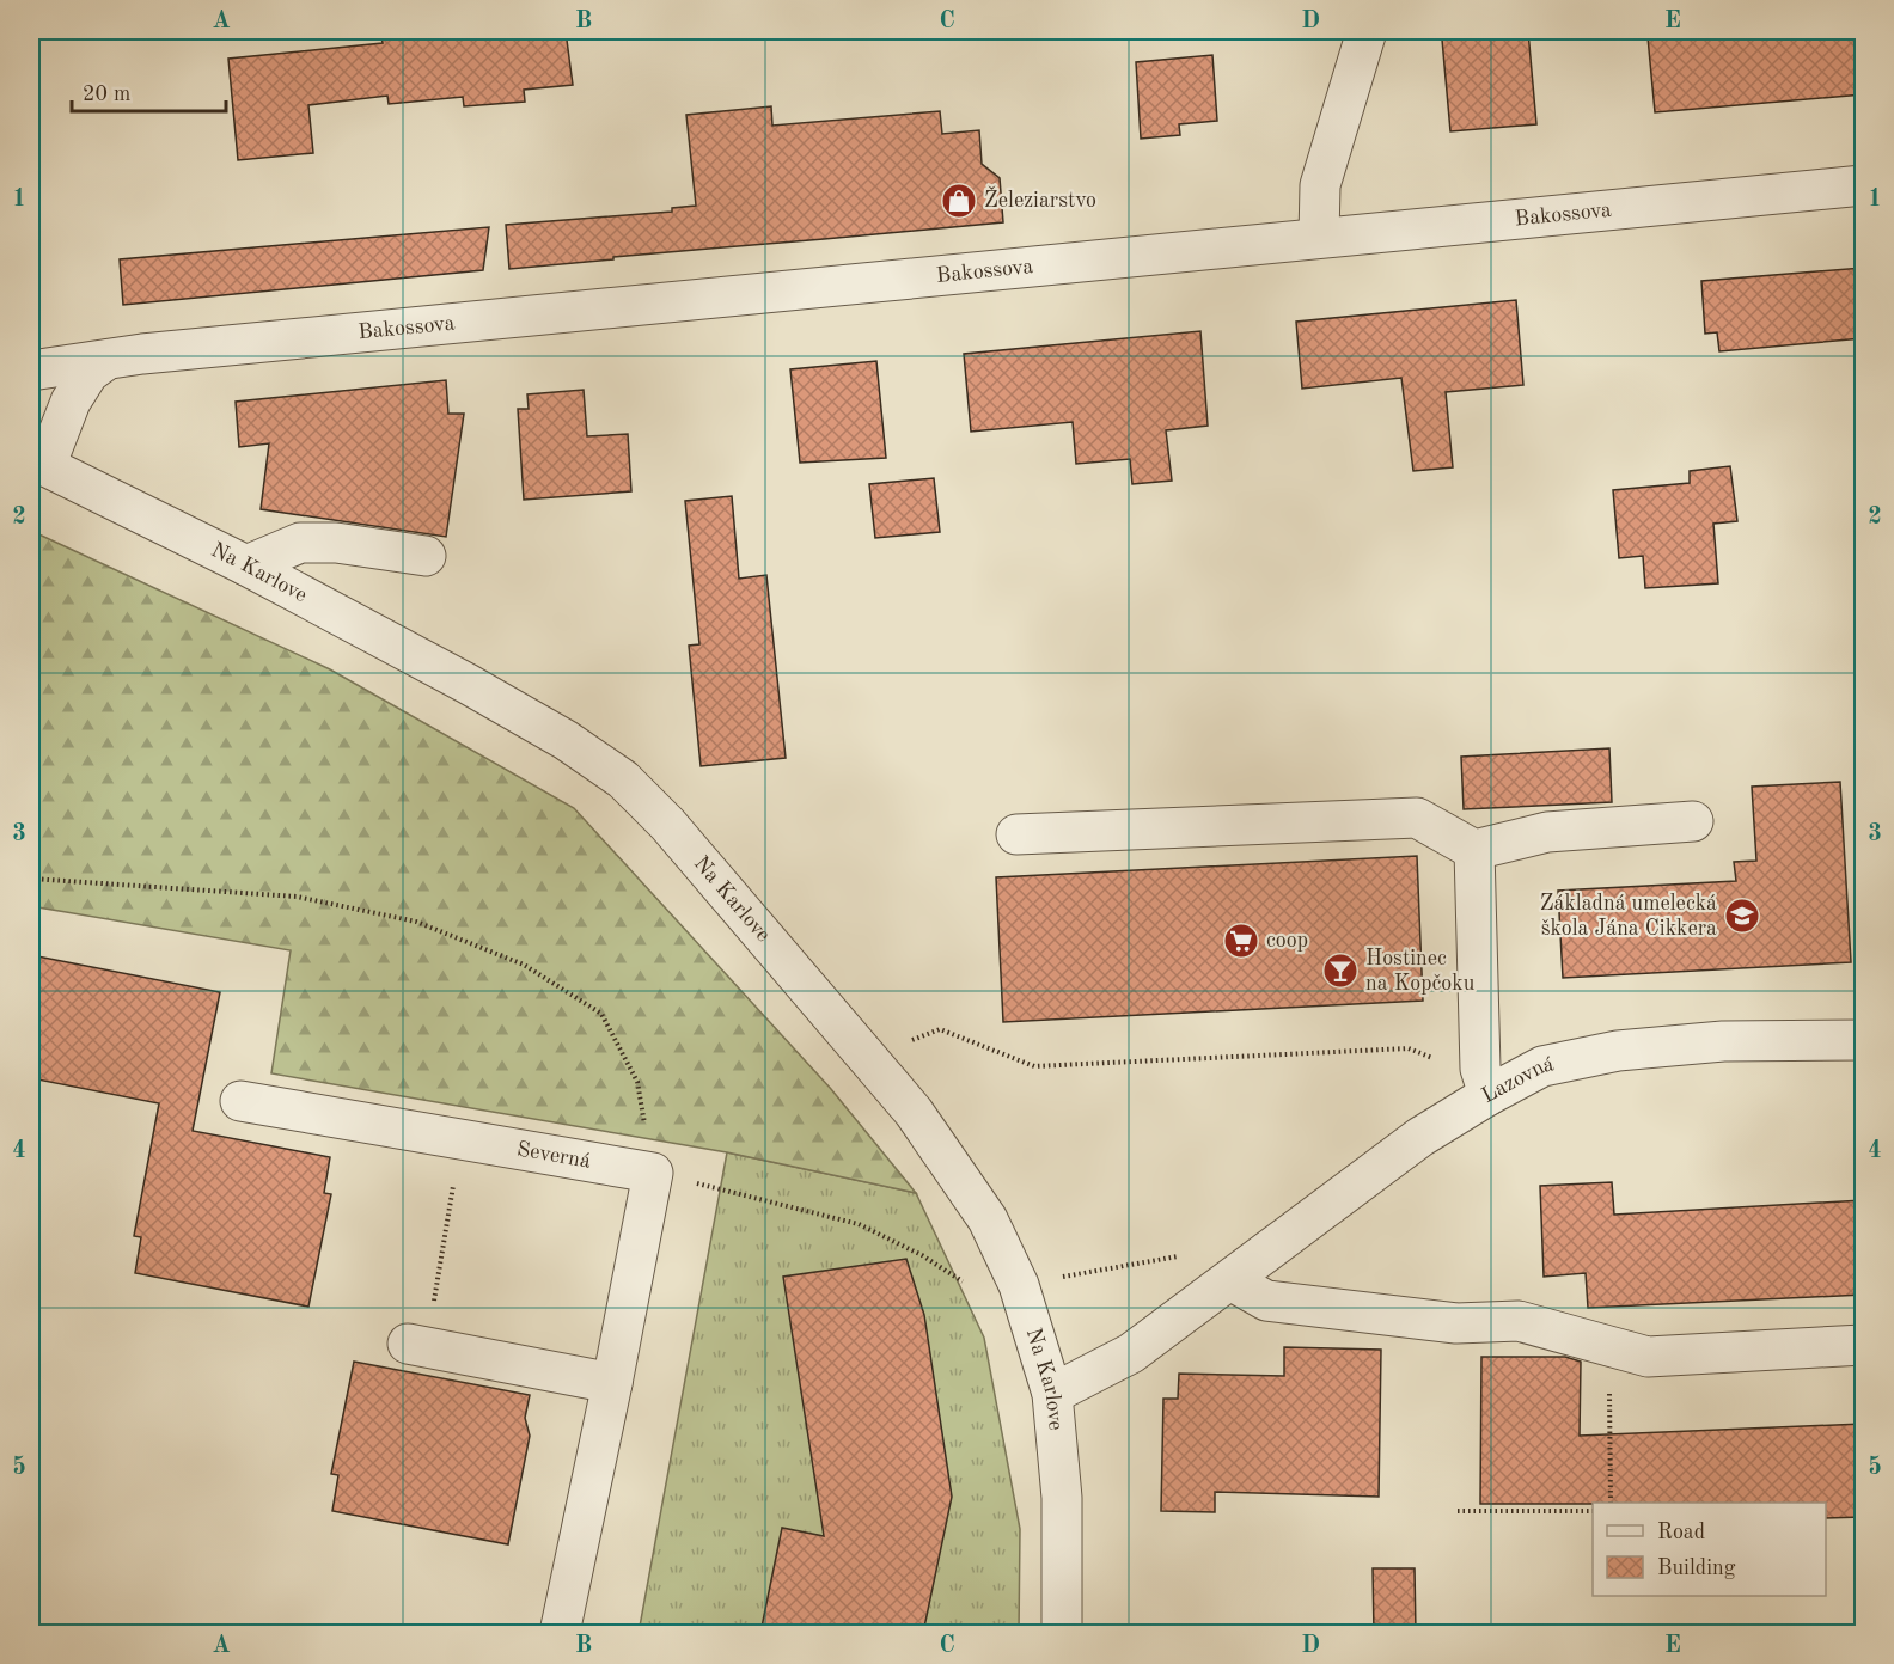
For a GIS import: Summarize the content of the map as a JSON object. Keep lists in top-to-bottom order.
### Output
{
  "streets": {
    "street": [
      "Bakossova",
      "Na Karlove",
      "Lazovná",
      "Severná"
    ]
  },
  "crossings": [
    ["Na Karlove", "Lazovná"]
  ],
  "places": {
    "shop": ["Železiarstvo"],
    "school or university": ["Základná umelecká škola Jána Cikkera"],
    "supermarket": ["coop"],
    "bar": ["Hostinec na Kopčoku"]
  },
  "legend": ["Road", "Building"],
  "scale_bar": "20 m",
  "grid": {
    "columns": [
      "A",
      "B",
      "C",
      "D",
      "E"
    ],
    "rows": [
      "1",
      "2",
      "3",
      "4",
      "5"
    ]
  }
}
